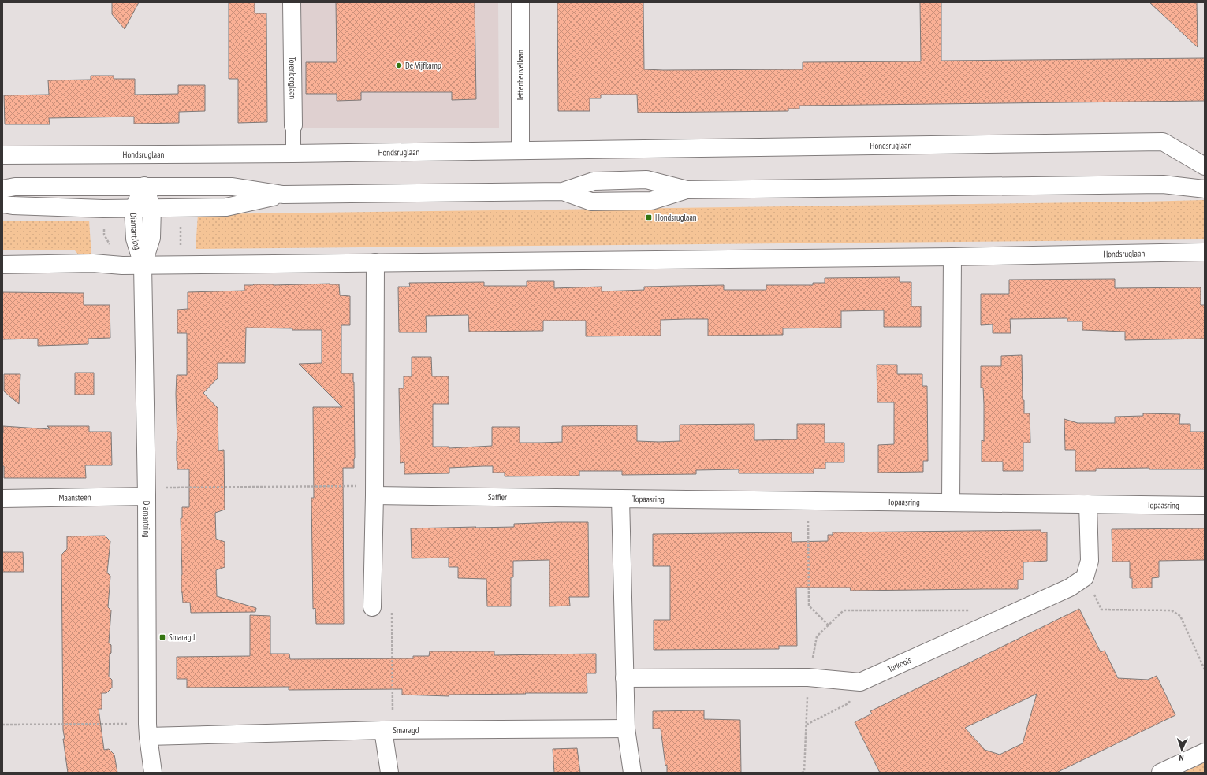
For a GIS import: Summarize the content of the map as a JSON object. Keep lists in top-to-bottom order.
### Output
{
  "streets": {
    "street": [
      "Hettenheuvellaan",
      "Torenberglaan",
      "Hondsruglaan",
      "Diamantring",
      "Saffier",
      "Maansteen",
      "Topaasring",
      "Turkoois",
      "Smaragd"
    ]
  },
  "crossings": [
    ["Hettenheuvellaan", "Hondsruglaan"],
    ["Torenberglaan", "Hondsruglaan"],
    ["Hondsruglaan", "Diamantring"],
    ["Diamantring", "Maansteen"],
    ["Diamantring", "Smaragd"],
    ["Saffier", "Topaasring"],
    ["Topaasring", "Turkoois"],
    ["Topaasring", "Smaragd"]
  ],
  "places": {
    "other": ["De Vijfkamp"],
    "transit": ["Hondsruglaan", "Smaragd"]
  },
  "north": "bottom"
}
